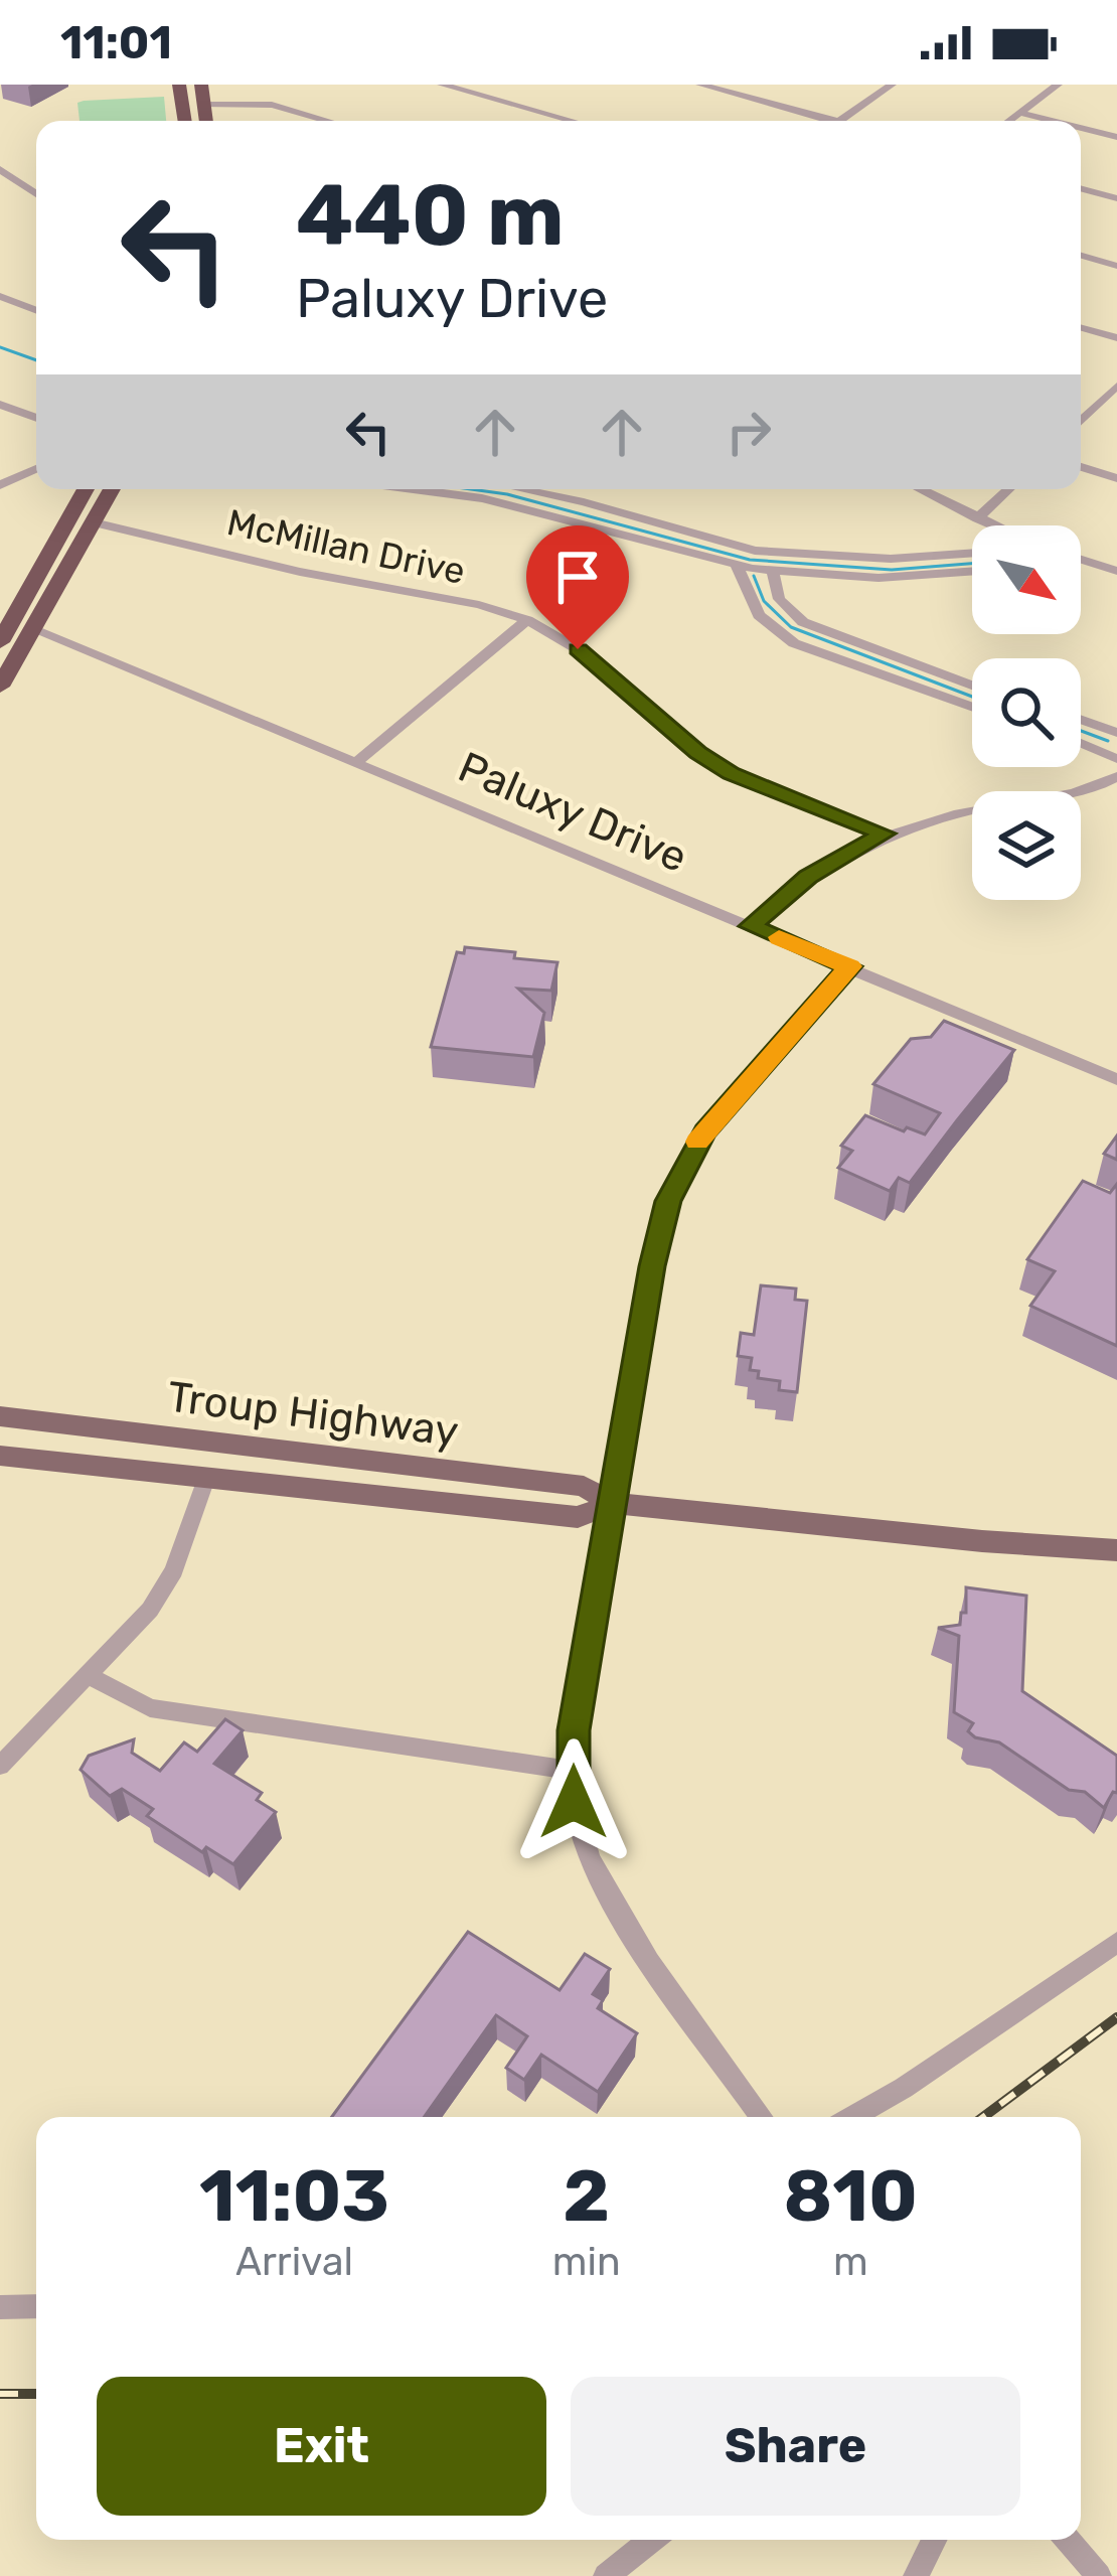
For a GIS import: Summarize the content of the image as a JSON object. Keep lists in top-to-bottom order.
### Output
{
  "streets": {
    "main road": ["Troup Highway"],
    "street": ["McMillan Drive", "Paluxy Drive"]
  },
  "north": "bottom right",
  "page": {
    "status": "11:01",
    "turn": ["440 m", "Paluxy Drive"],
    "eta": [
      "11:03",
      "Arrival",
      "2",
      "min",
      "810",
      "m"
    ],
    "buttons": ["Exit", "Share"]
  }
}
